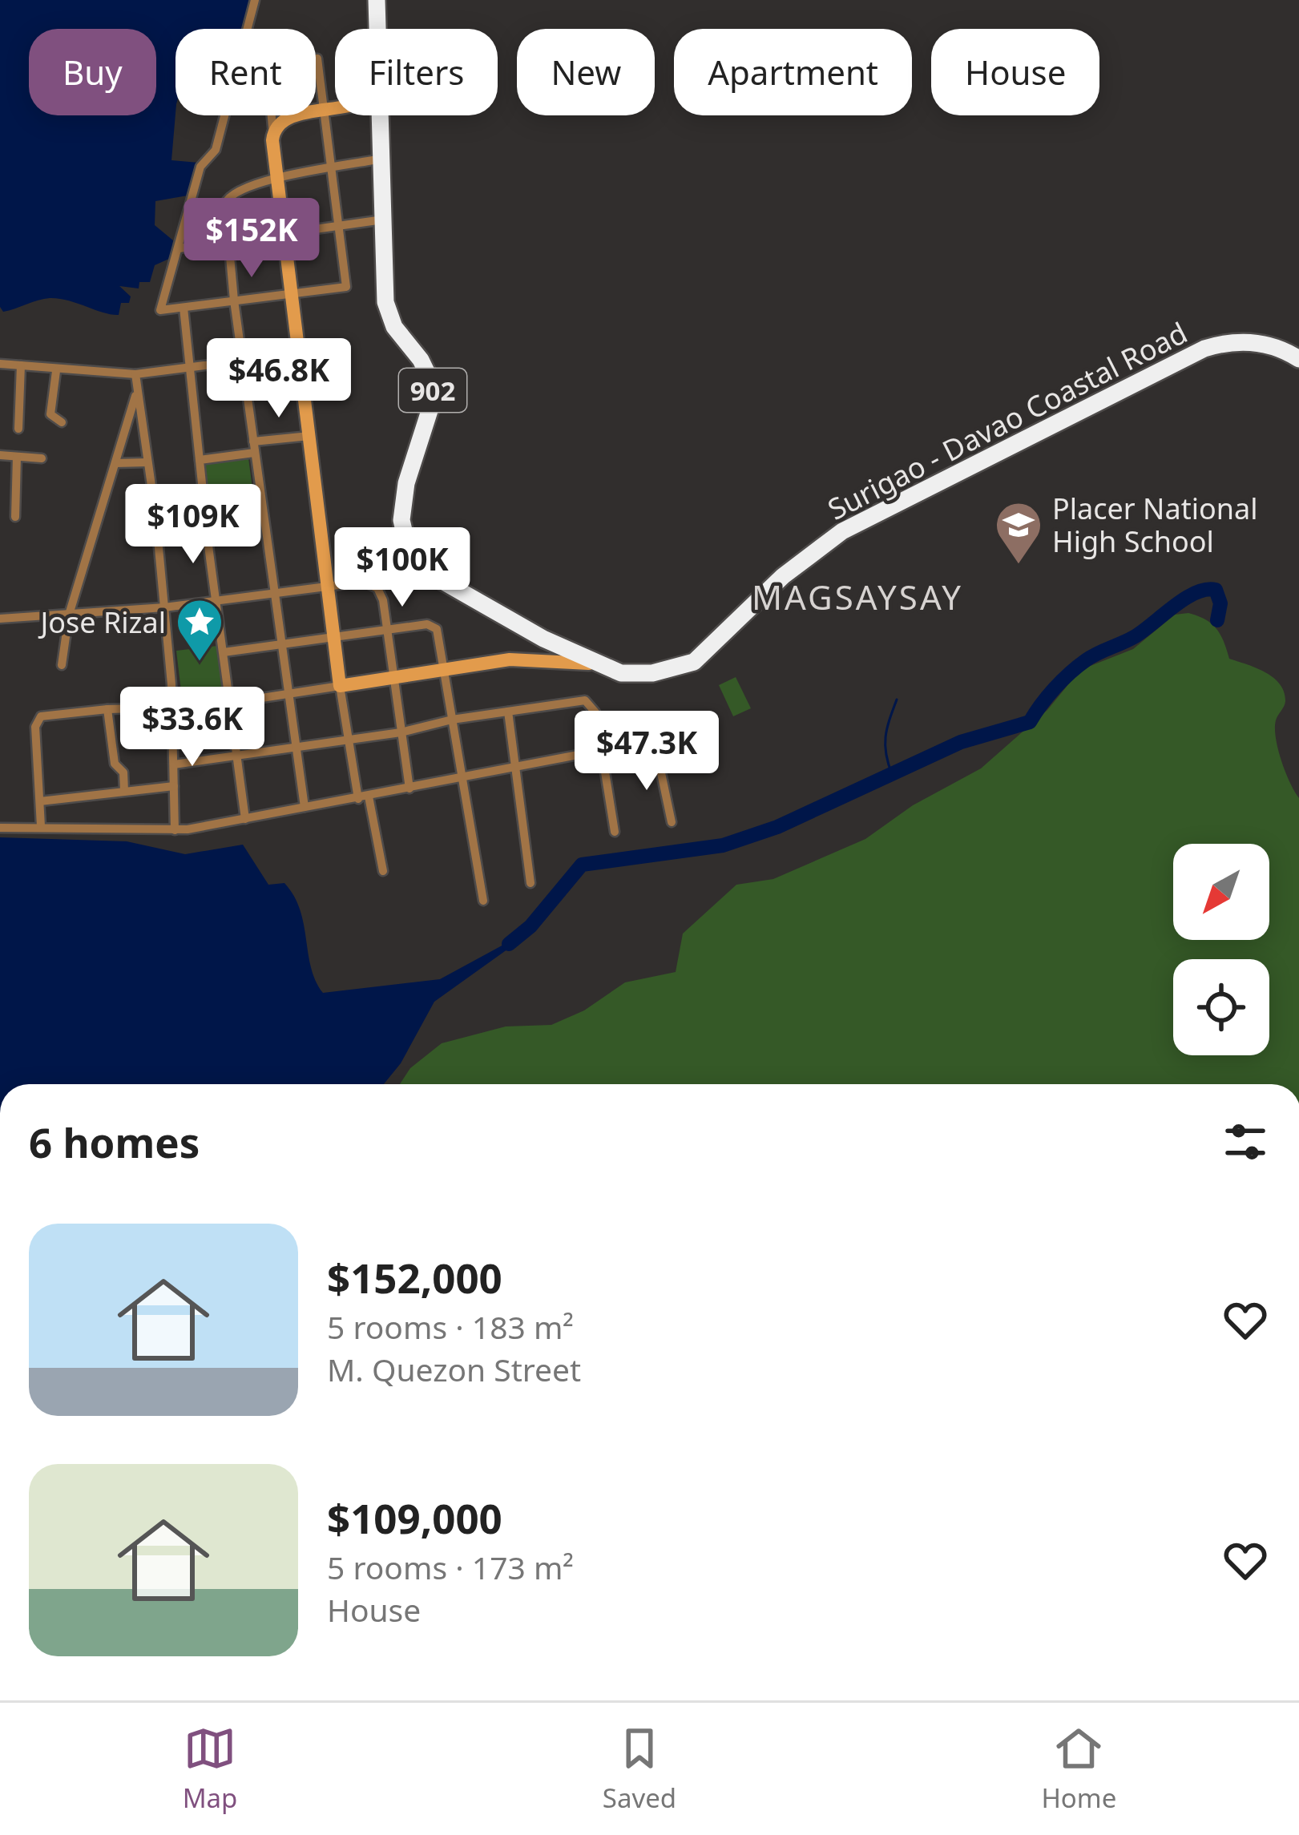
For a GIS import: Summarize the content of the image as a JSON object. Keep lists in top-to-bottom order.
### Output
{
  "streets": {
    "highway": ["902", "Surigao - Davao Coastal Road"]
  },
  "districts": ["MAGSAYSAY"],
  "places": {
    "school or university": ["Placer National High School"],
    "place": ["Jose Rizal"]
  },
  "north": "bottom left",
  "page": {
    "chip": [
      "Buy",
      "Rent",
      "Filters",
      "New",
      "Apartment",
      "House"
    ],
    "price": [
      "$152K",
      "$46.8K",
      "$109K",
      "$100K",
      "$33.6K",
      "$47.3K"
    ],
    "heading": "6 homes",
    "list": [
      {
        "name": "$152,000",
        "note": "5 rooms · 183 m² · M. Quezon Street"
      },
      {
        "name": "$109,000",
        "note": "5 rooms · 173 m² · House"
      }
    ],
    "tabs": ["Map", "Saved", "Home"]
  }
}
